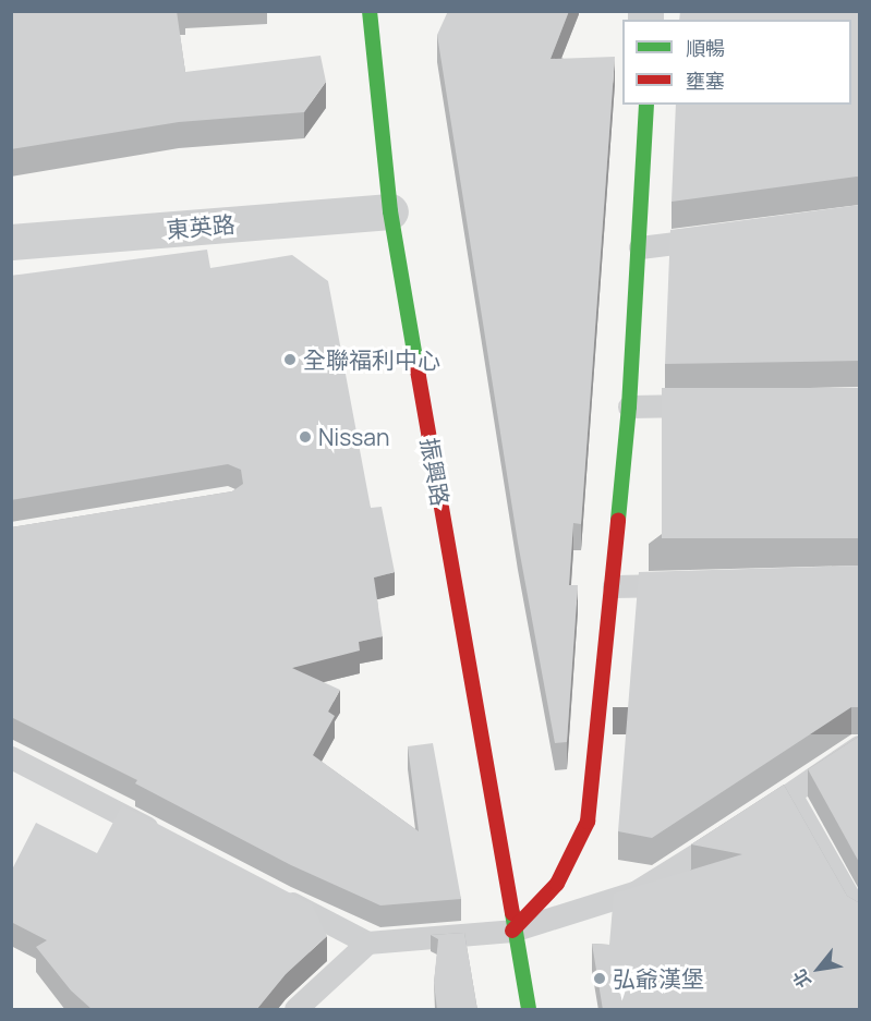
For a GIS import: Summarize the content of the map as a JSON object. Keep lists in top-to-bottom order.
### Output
{
  "streets": {
    "main road": ["振興路"],
    "street": ["東英路"]
  },
  "crossings": [
    ["東英路", "振興路"]
  ],
  "places": ["全聯福利中心", "Nissan", "弘爺漢堡"],
  "legend": ["順暢", "壅塞"],
  "north": "bottom left"
}
